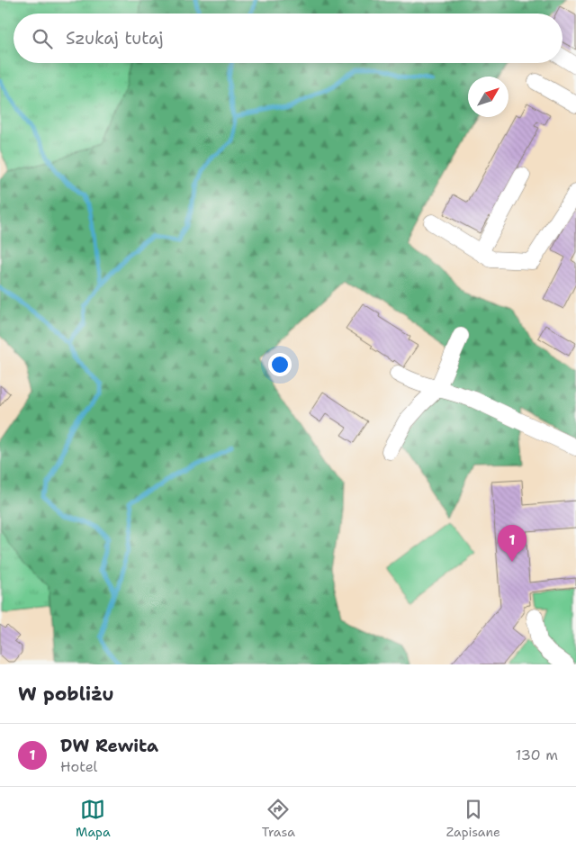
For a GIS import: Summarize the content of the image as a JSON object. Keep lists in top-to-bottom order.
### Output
{
  "north": "top right",
  "page": {
    "search": "Szukaj tutaj",
    "pins": "1",
    "heading": "W pobliżu",
    "list": [
      {
        "mark": "1",
        "name": "DW Rewita",
        "note": "Hotel",
        "value": "130 m"
      }
    ],
    "nav": ["Mapa", "Trasa", "Zapisane"]
  }
}
